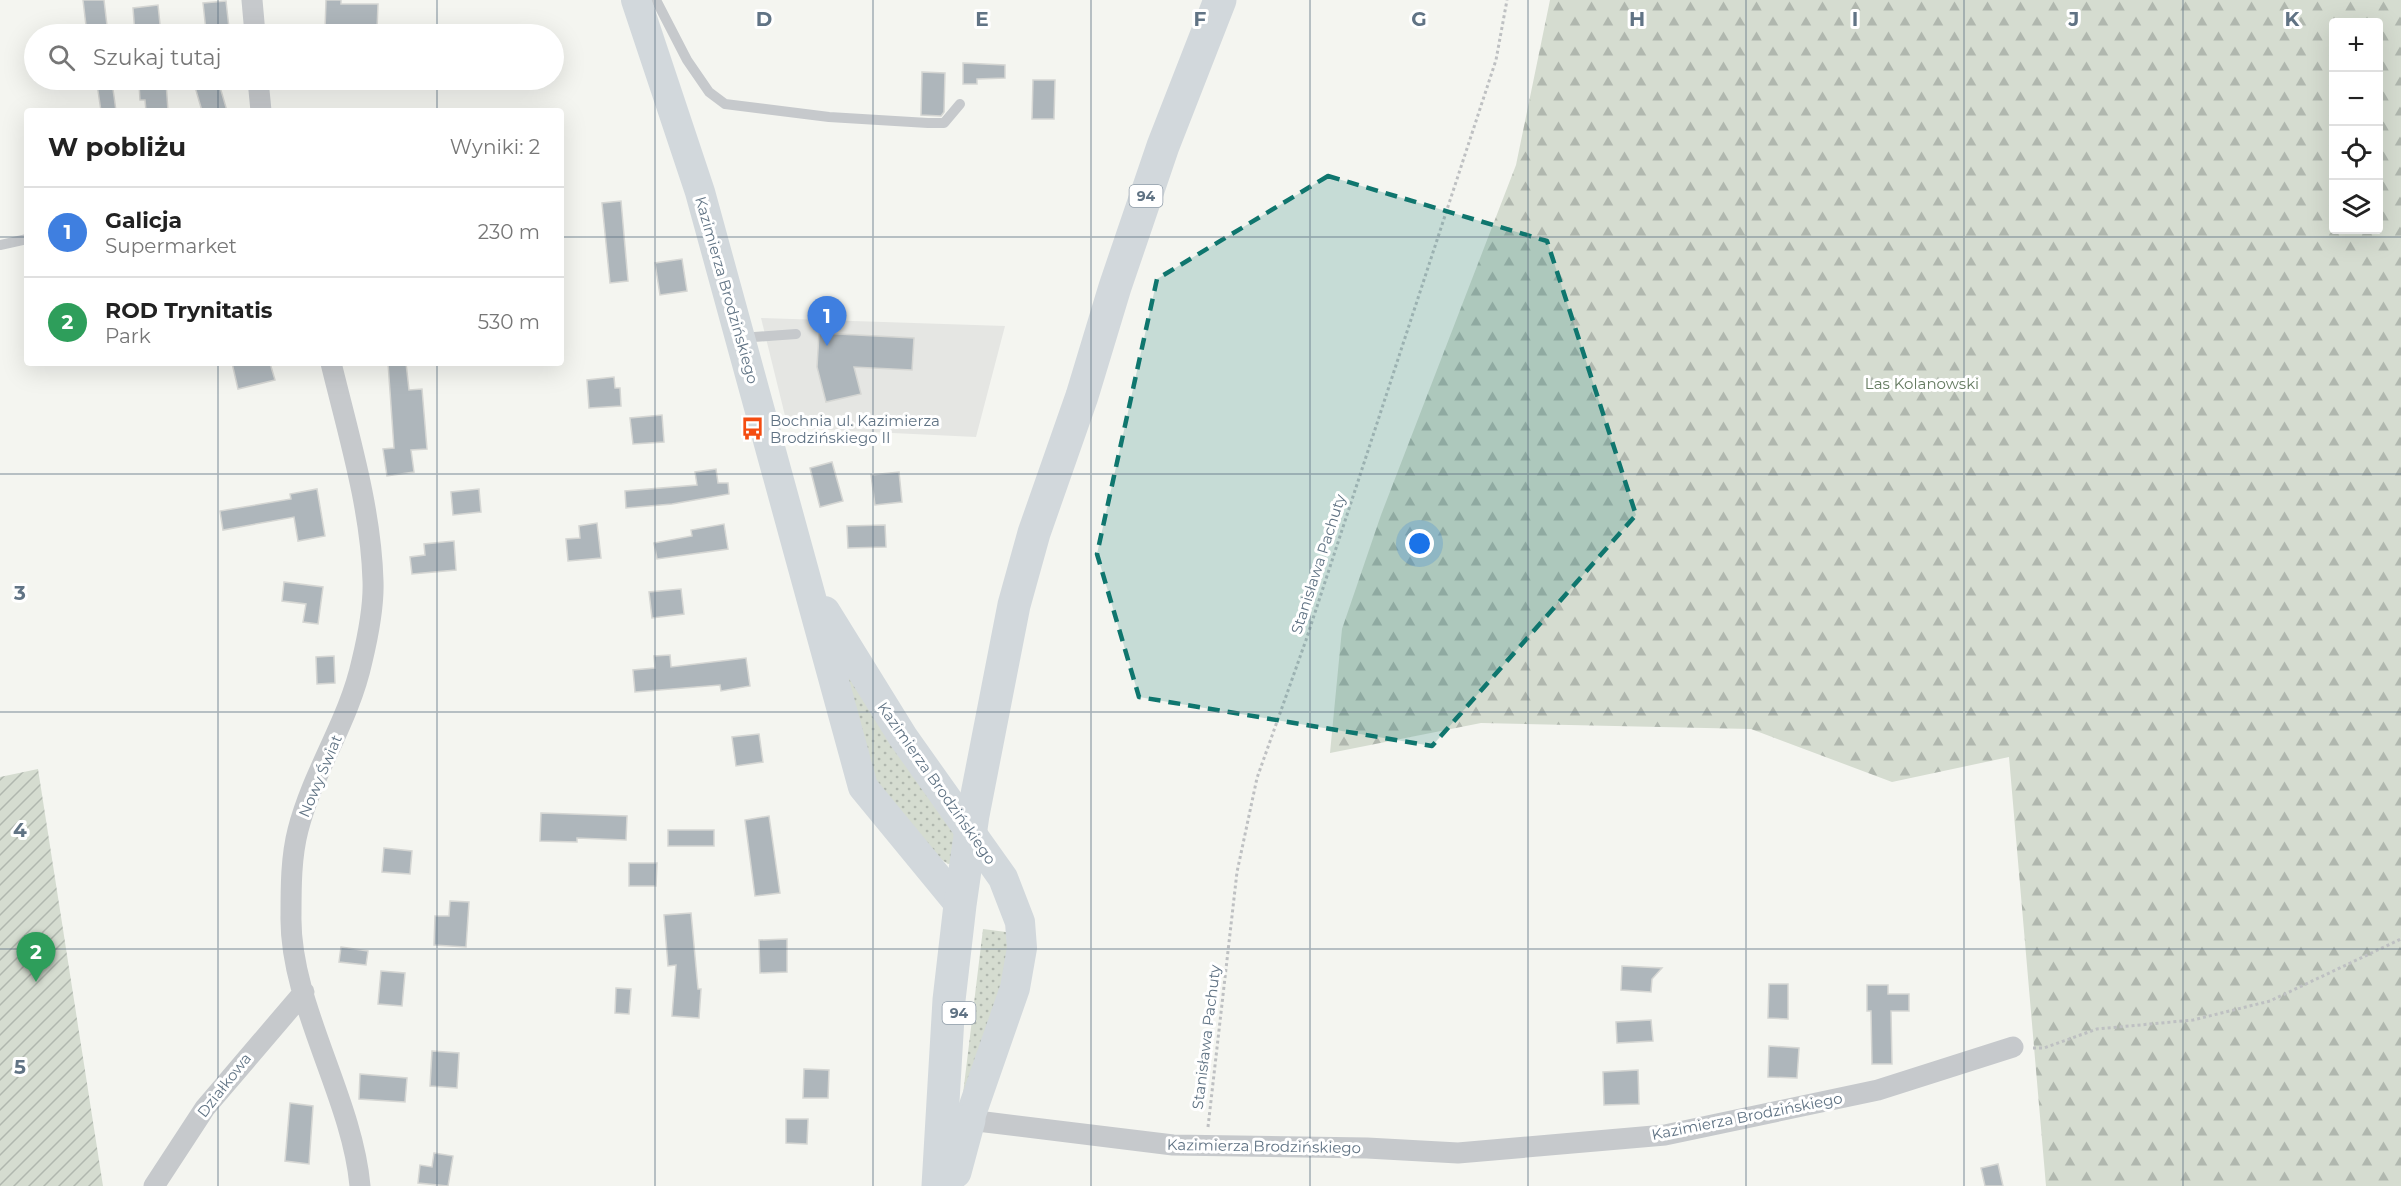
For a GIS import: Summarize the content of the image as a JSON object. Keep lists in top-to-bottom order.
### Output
{
  "streets": {
    "main road": ["94", "Kazimierza Brodzińskiego"],
    "street": ["Nowy Świat", "Działkowa"],
    "path": ["Stanisława Pachuty"]
  },
  "crossings": [
    ["94", "Kazimierza Brodzińskiego"],
    ["Kazimierza Brodzińskiego", "Stanisława Pachuty"],
    ["Nowy Świat", "Działkowa"]
  ],
  "parks": ["Las Kolanowski"],
  "places": {
    "bus stop": ["Bochnia ul. Kazimierza Brodzińskiego II"]
  },
  "page": {
    "map_buttons": ["+", "−"],
    "search": "Szukaj tutaj",
    "heading": ["W pobliżu", "Wyniki: 2"],
    "list": [
      {
        "mark": "1",
        "name": "Galicja",
        "note": "Supermarket",
        "value": "230 m"
      },
      {
        "mark": "2",
        "name": "ROD Trynitatis",
        "note": "Park",
        "value": "530 m"
      }
    ],
    "pins": ["1", "2"]
  },
  "grid": {
    "columns": [
      "D",
      "E",
      "F",
      "G",
      "H",
      "I",
      "J",
      "K"
    ],
    "rows": ["3", "4", "5"]
  }
}
